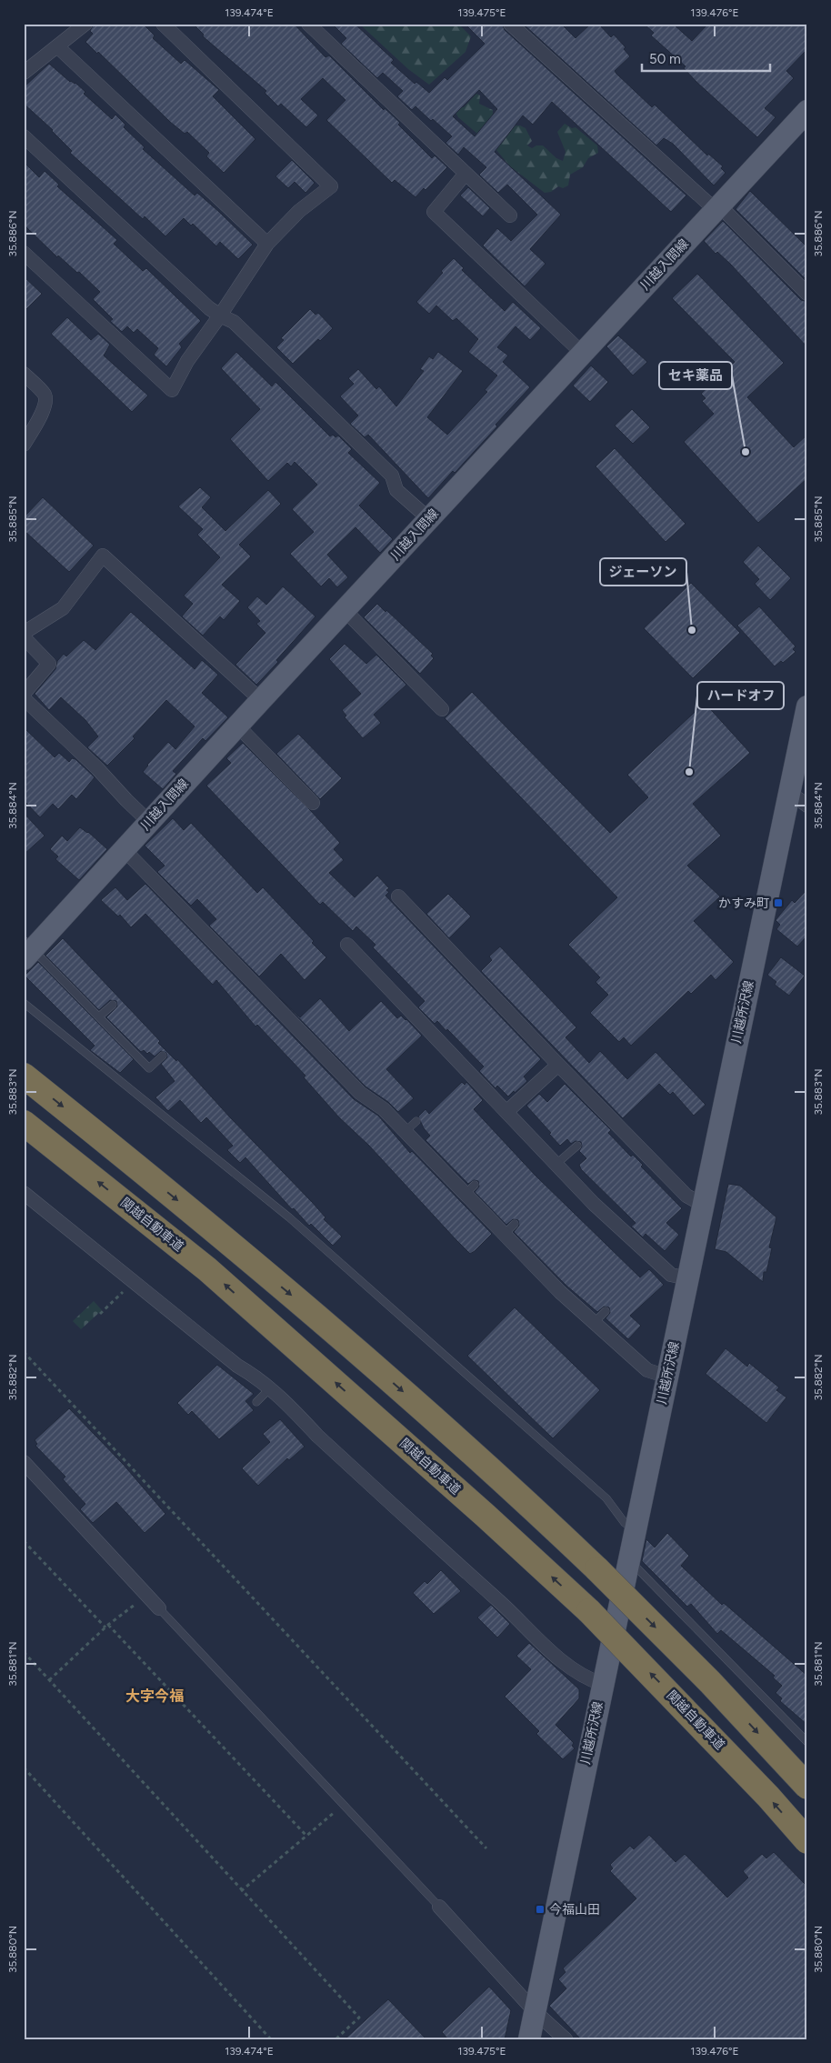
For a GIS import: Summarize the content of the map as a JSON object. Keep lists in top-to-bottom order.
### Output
{
  "streets": {
    "highway": ["関越自動車道"],
    "main road": ["川越入間線", "川越所沢線"]
  },
  "districts": ["大字今福"],
  "places": {
    "other": ["セキ薬品", "ジェーソン", "ハードオフ"],
    "transit": ["かすみ町", "今福山田"]
  },
  "scale_bar": "50 m",
  "coordinates": [
    "139.474°E",
    "139.475°E",
    "139.476°E",
    "35.886°N",
    "35.885°N",
    "35.884°N",
    "35.883°N",
    "35.882°N",
    "35.881°N",
    "35.880°N"
  ]
}
